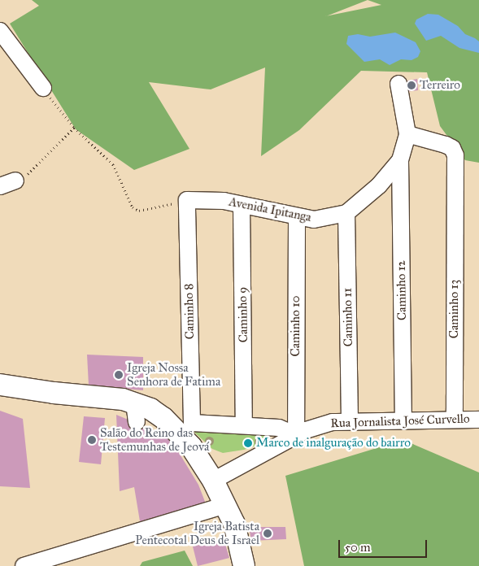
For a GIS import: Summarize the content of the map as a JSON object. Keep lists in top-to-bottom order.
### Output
{
  "streets": {
    "street": [
      "Avenida Ipitanga",
      "Caminho 12",
      "Caminho 13",
      "Caminho 8",
      "Caminho 9",
      "Caminho 11",
      "Caminho 10",
      "Rua Jornalista José Curvello"
    ]
  },
  "crossings": [
    ["Avenida Ipitanga", "Caminho 12"],
    ["Avenida Ipitanga", "Caminho 13"],
    ["Avenida Ipitanga", "Caminho 8"],
    ["Avenida Ipitanga", "Caminho 9"],
    ["Avenida Ipitanga", "Caminho 11"],
    ["Avenida Ipitanga", "Caminho 10"],
    ["Caminho 12", "Rua Jornalista José Curvello"],
    ["Caminho 13", "Rua Jornalista José Curvello"],
    ["Caminho 8", "Caminho 9"],
    ["Caminho 11", "Rua Jornalista José Curvello"],
    ["Caminho 10", "Rua Jornalista José Curvello"]
  ],
  "places": [
    "Terreiro",
    "Igreja Nossa Senhora de Fatima",
    "Salão do Reino das Testemunhas de Jeová",
    "Marco de inalguração do bairro",
    "Igreja Batista Pentecotal Deus de Israel"
  ],
  "scale_bar": "50 m"
}
